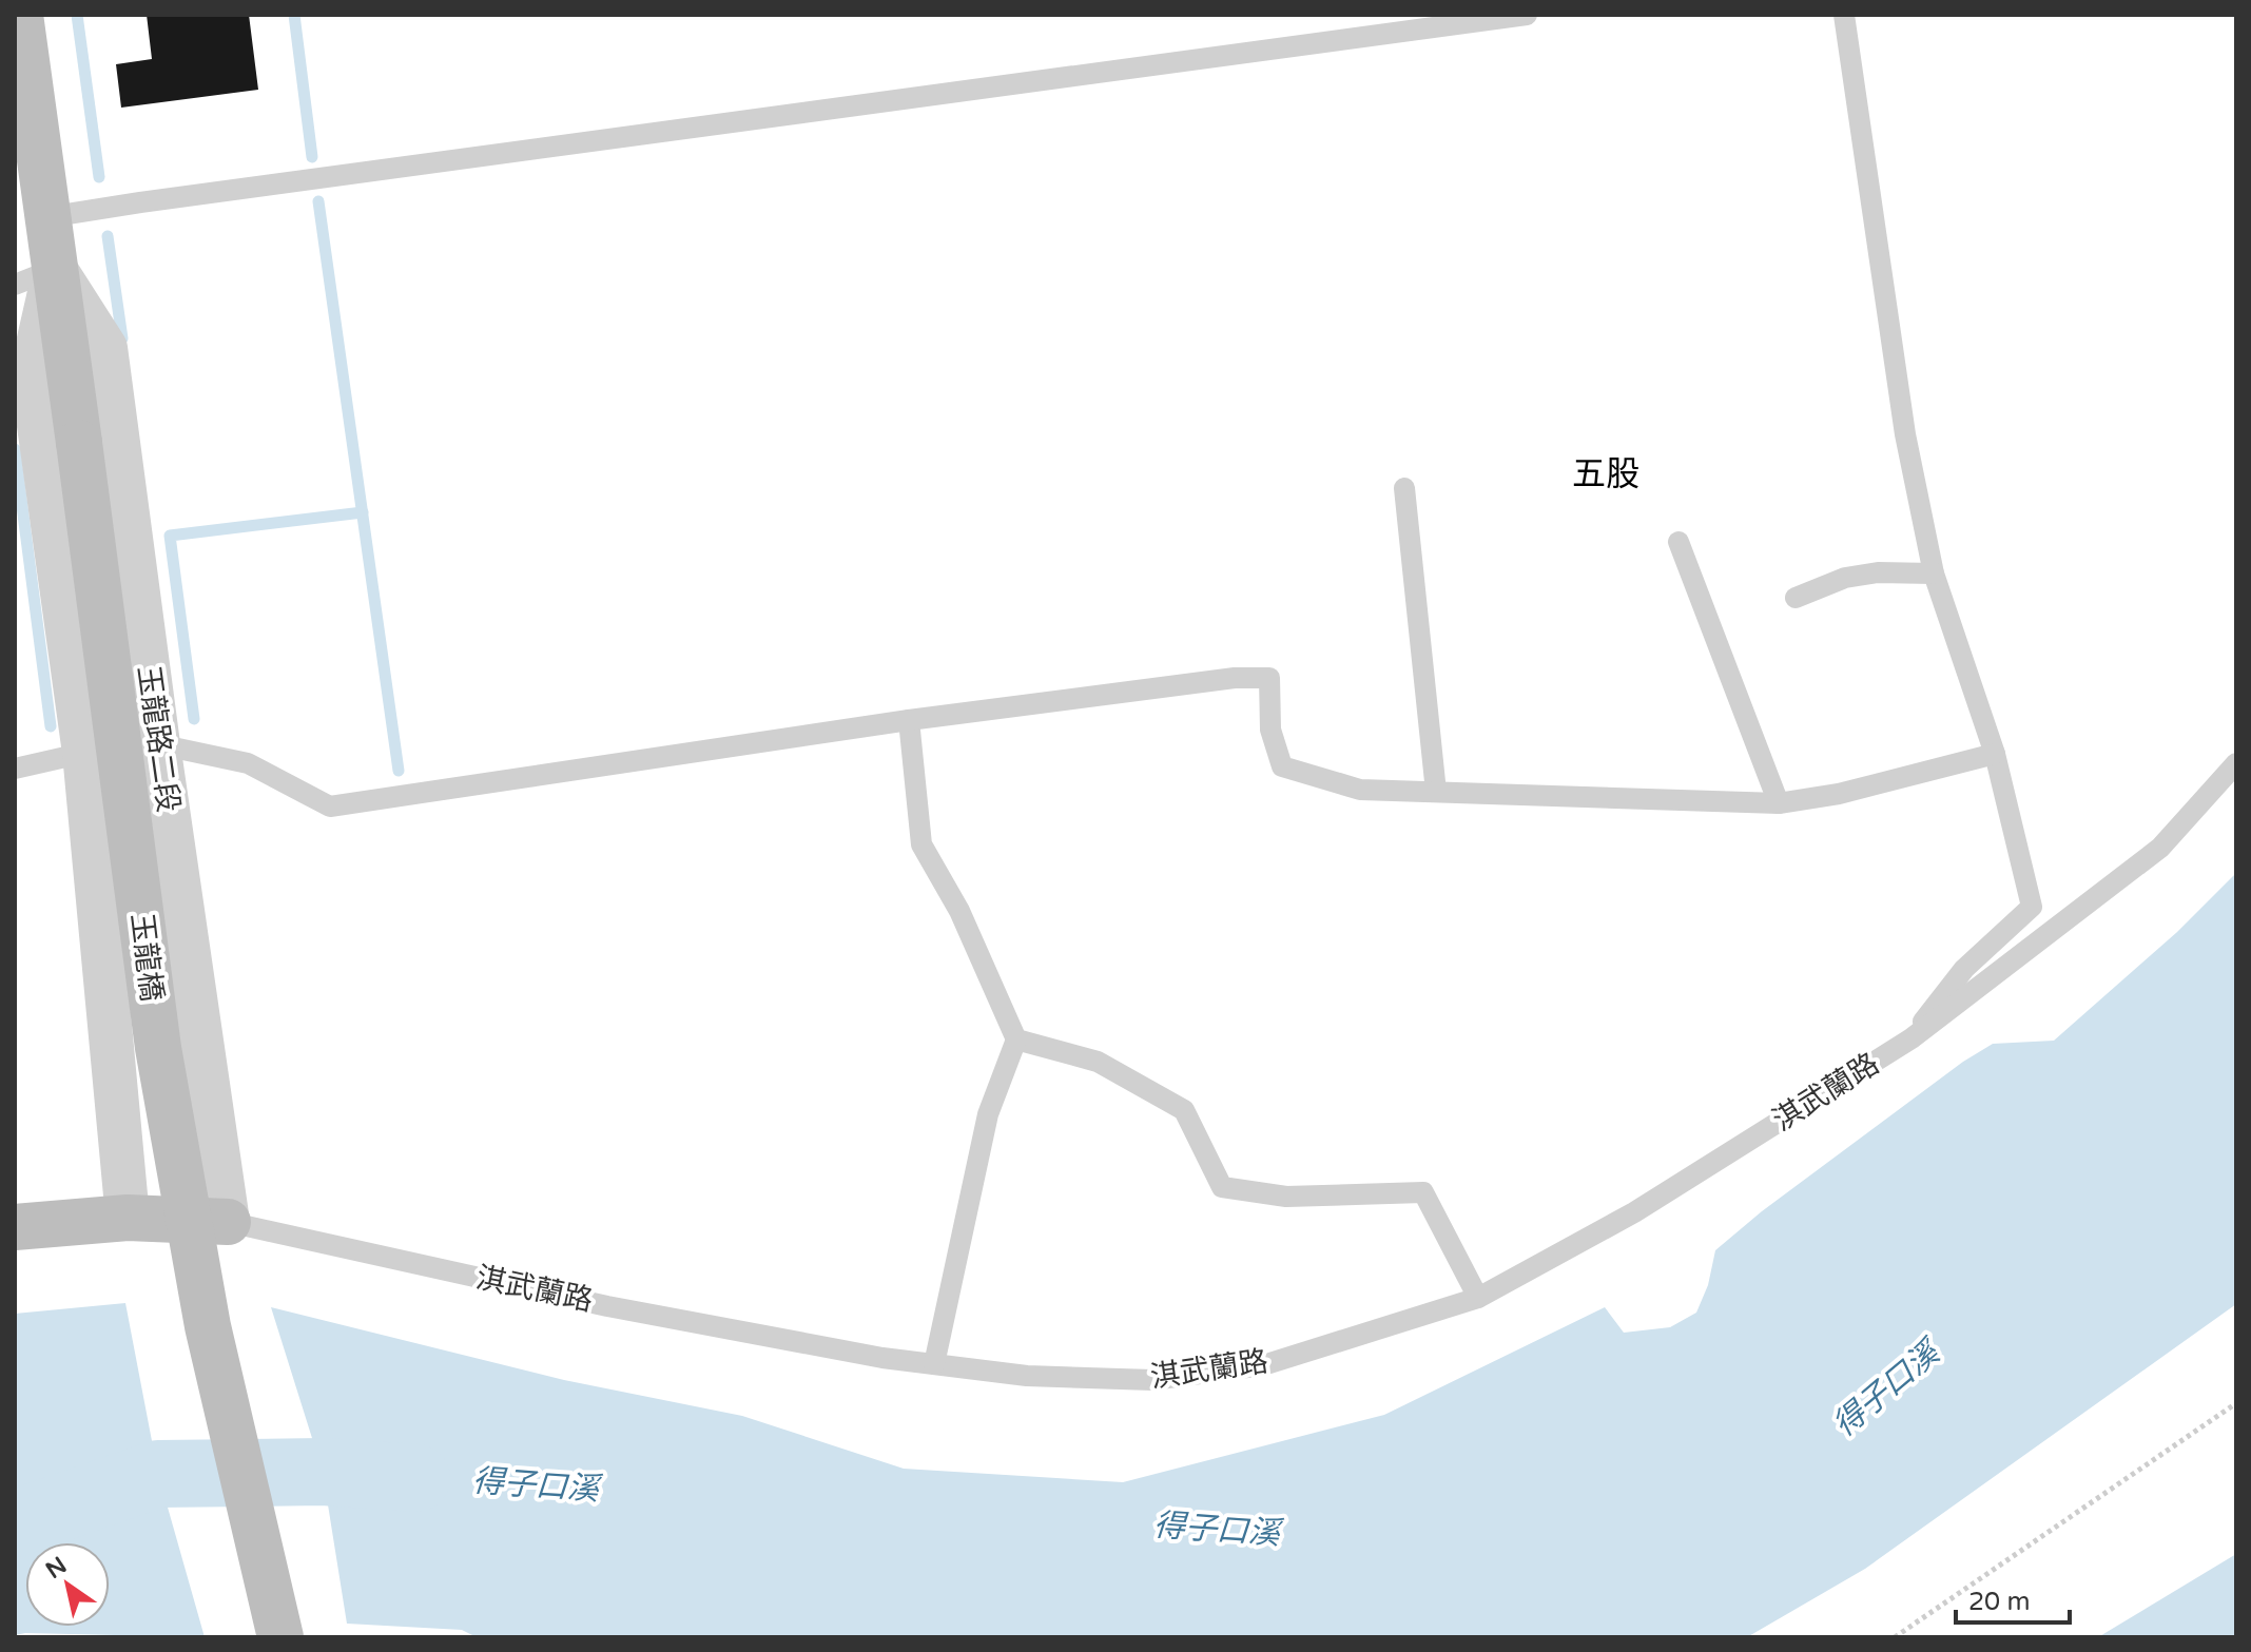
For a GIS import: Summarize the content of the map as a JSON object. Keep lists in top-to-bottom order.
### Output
{
  "streets": {
    "main road": ["玉龍路二段", "玉龍橋", "淇武蘭路"]
  },
  "crossings": [
    ["玉龍路二段", "玉龍橋"],
    ["玉龍路二段", "淇武蘭路"]
  ],
  "districts": ["五股"],
  "water": ["得子口溪"],
  "scale_bar": "20 m",
  "north": "top left"
}
